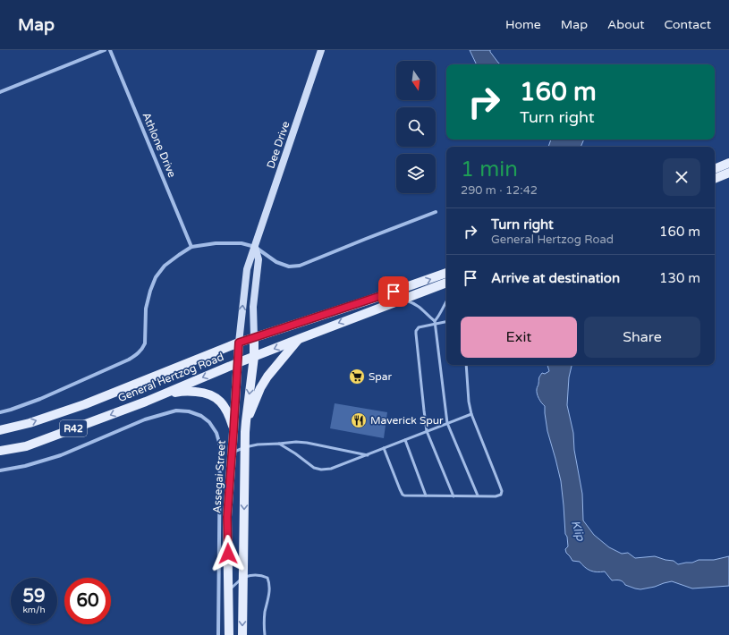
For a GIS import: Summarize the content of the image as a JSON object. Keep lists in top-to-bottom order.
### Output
{
  "streets": {
    "main road": ["General Hertzog Road", "R42", "Assegai Street"],
    "street": ["Athlone Drive", "Dee Drive"]
  },
  "crossings": [
    ["Dee Drive", "General Hertzog Road"],
    ["Dee Drive", "Assegai Street"],
    ["General Hertzog Road", "Assegai Street"]
  ],
  "water": ["Klip"],
  "places": {
    "supermarket": ["Spar"],
    "restaurant": ["Maverick Spur"]
  },
  "north": "bottom",
  "page": {
    "header": "Map",
    "nav": [
      "Home",
      "Map",
      "About",
      "Contact"
    ],
    "turn": ["160 m", "Turn right"],
    "heading": ["1 min", "290 m · 12:42"],
    "list": [
      {
        "name": "Turn right",
        "note": "General Hertzog Road",
        "value": "160 m"
      },
      {
        "name": "Arrive at destination",
        "value": "130 m"
      }
    ],
    "buttons": ["Exit", "Share"],
    "speed": "59 km/h",
    "limit": "60"
  }
}
